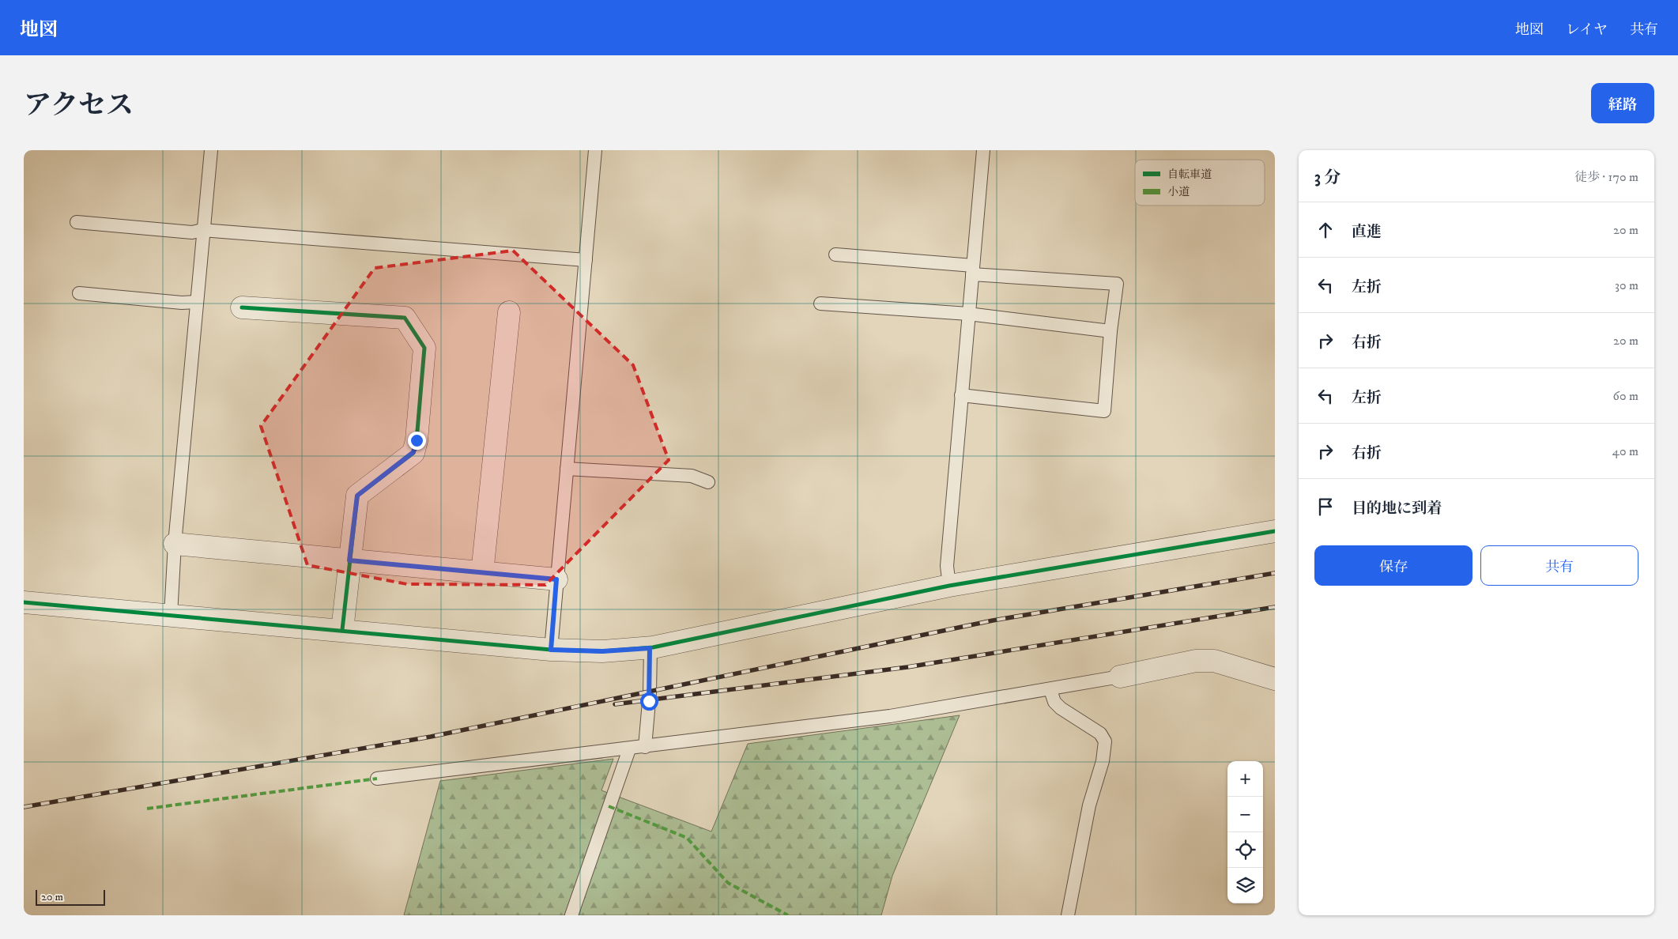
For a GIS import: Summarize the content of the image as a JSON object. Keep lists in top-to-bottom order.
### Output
{
  "legend": ["自転車道", "小道"],
  "scale_bar": "20 m",
  "page": {
    "header": "地図",
    "nav": ["地図", "レイヤ", "共有"],
    "title": "アクセス",
    "buttons": [
      "経路",
      ["保存", "共有"]
    ],
    "heading": ["3 分", "徒歩 · 170 m"],
    "list": [
      ["直進", "20 m"],
      ["左折", "30 m"],
      ["右折", "20 m"],
      ["左折", "60 m"],
      ["右折", "40 m"],
      "目的地に到着"
    ],
    "map_buttons": ["+", "−"],
    "scale": "20 m"
  }
}
